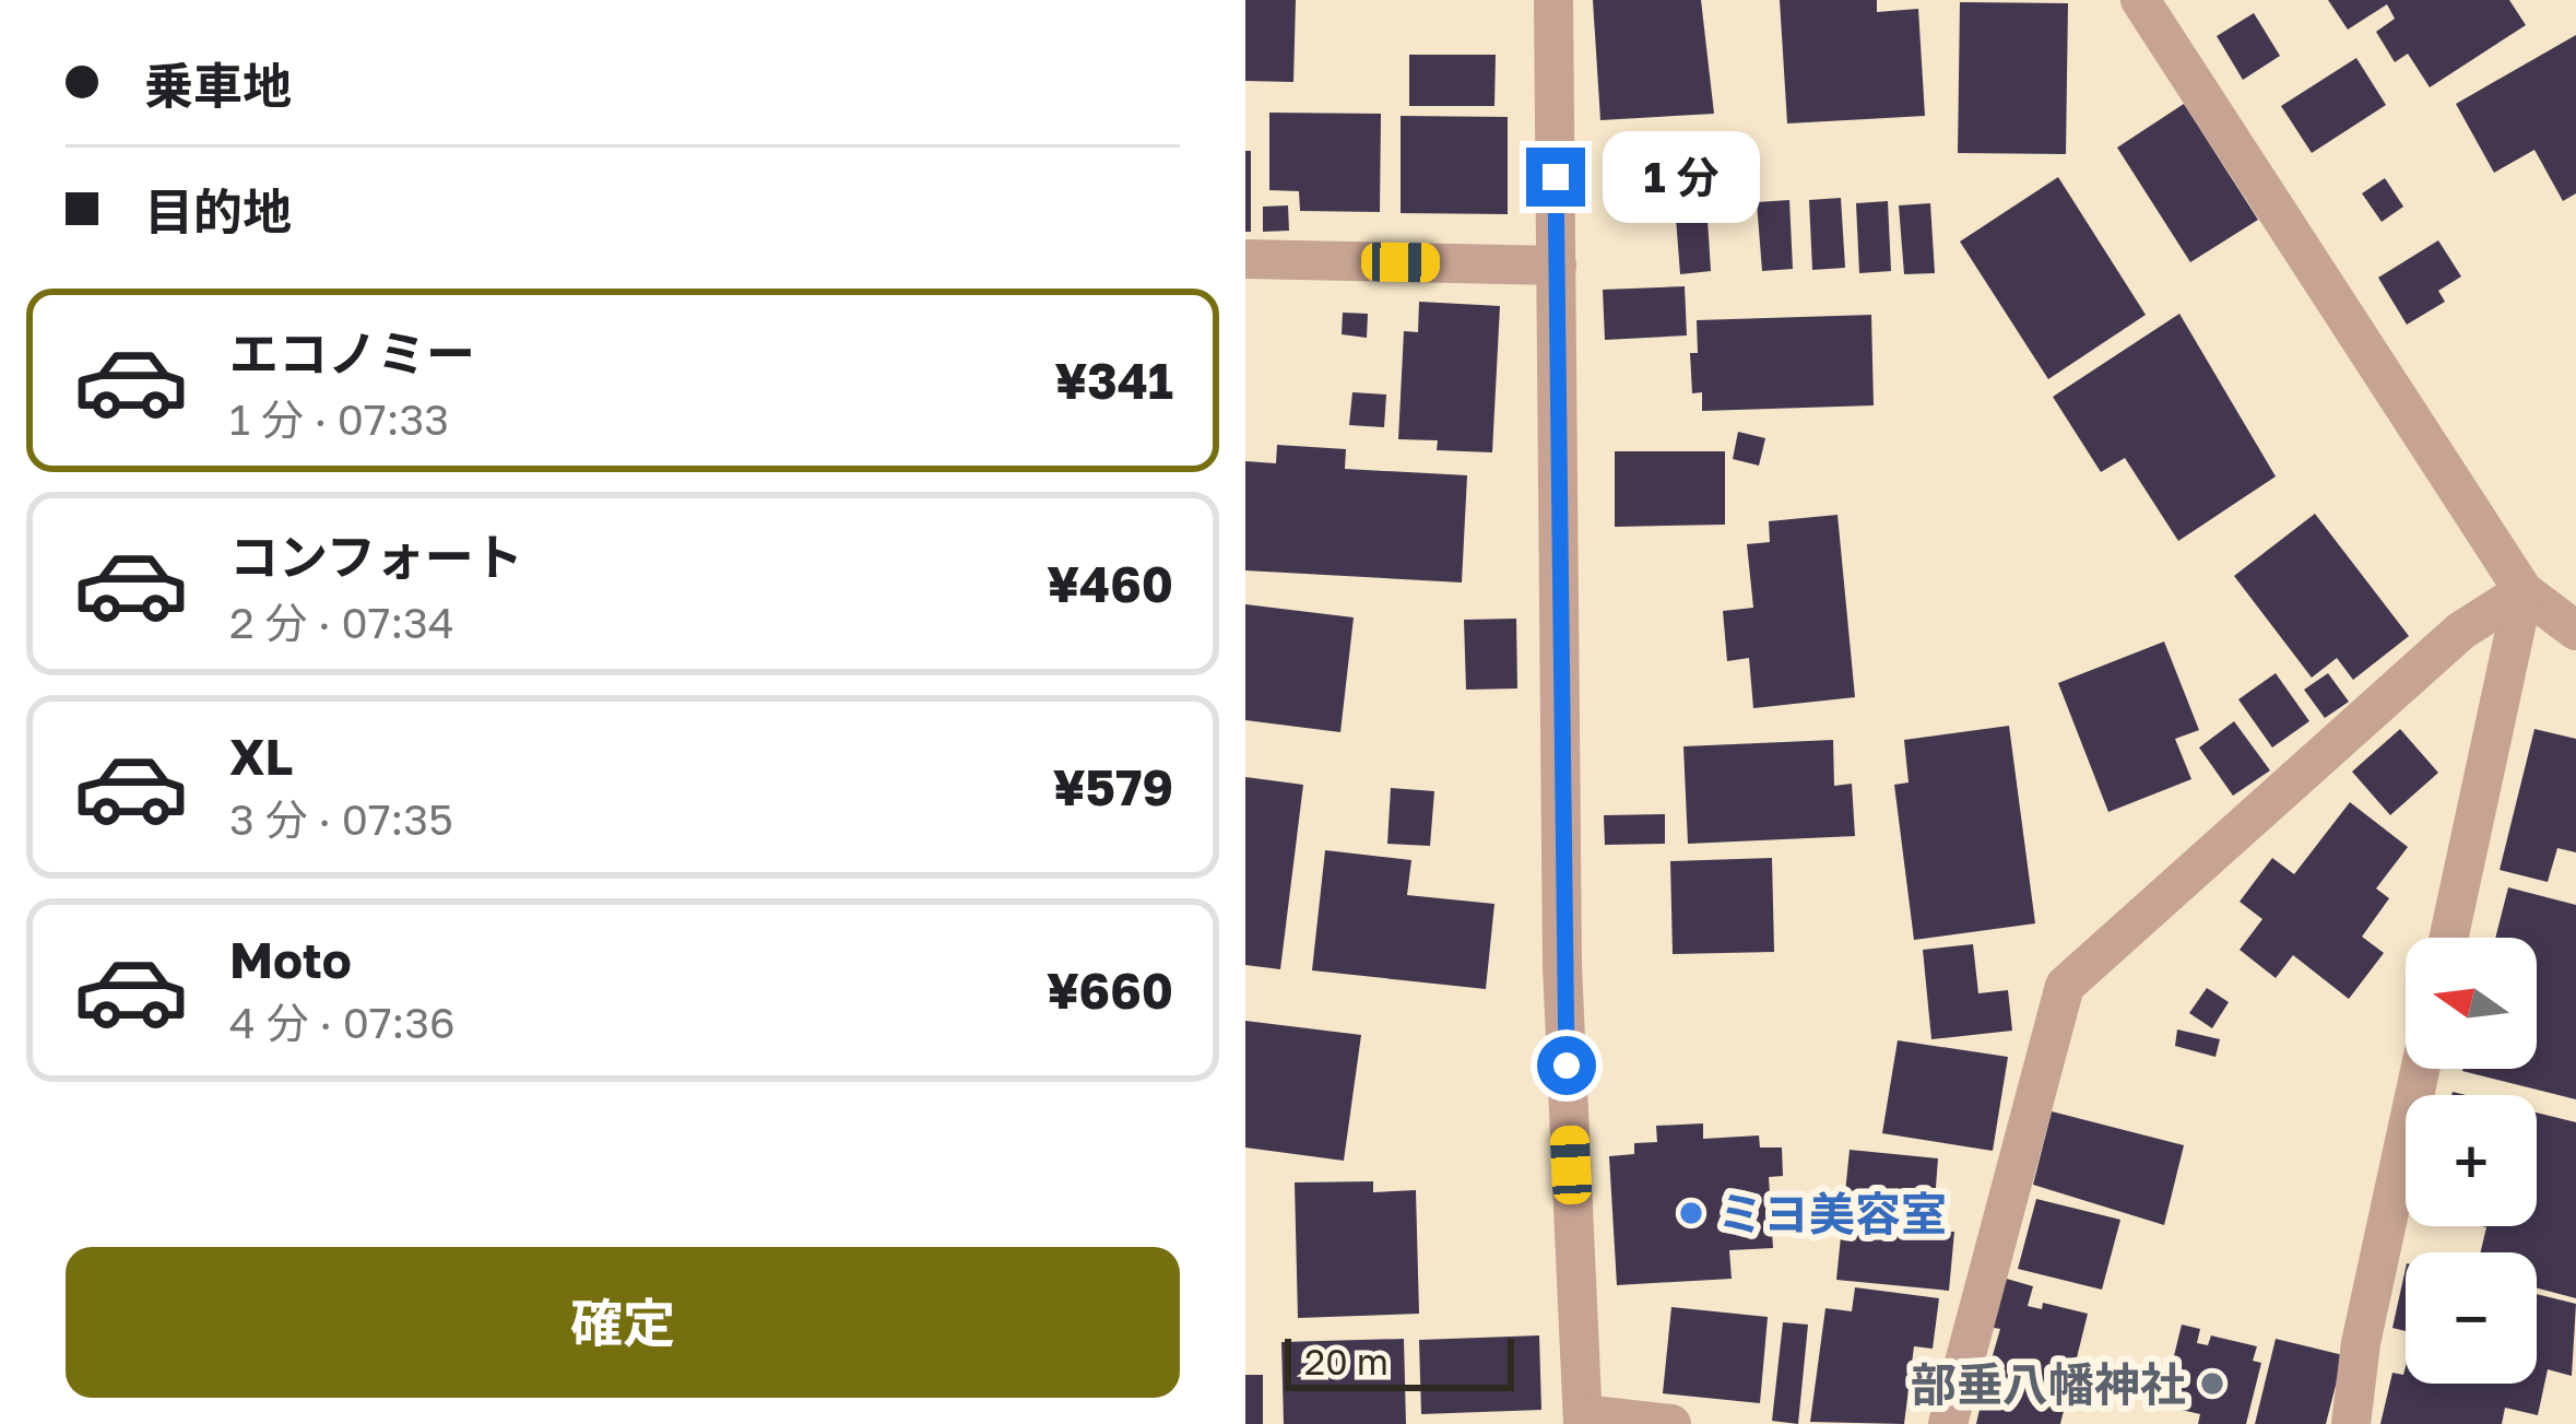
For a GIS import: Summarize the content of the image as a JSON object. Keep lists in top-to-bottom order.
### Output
{
  "places": ["ミヨ美容室", "部垂八幡神社"],
  "scale_bar": "20 m",
  "north": "left",
  "page": {
    "banner": ["乗車地", "目的地"],
    "bubble": "1 分",
    "list": [
      {
        "name": "エコノミー",
        "note": "1 分 · 07:33",
        "value": "¥341"
      },
      {
        "name": "コンフォート",
        "note": "2 分 · 07:34",
        "value": "¥460"
      },
      {
        "name": "XL",
        "note": "3 分 · 07:35",
        "value": "¥579"
      },
      {
        "name": "Moto",
        "note": "4 分 · 07:36",
        "value": "¥660"
      }
    ],
    "map_buttons": ["+", "−"],
    "buttons": "確定",
    "scale": "20 m"
  }
}
